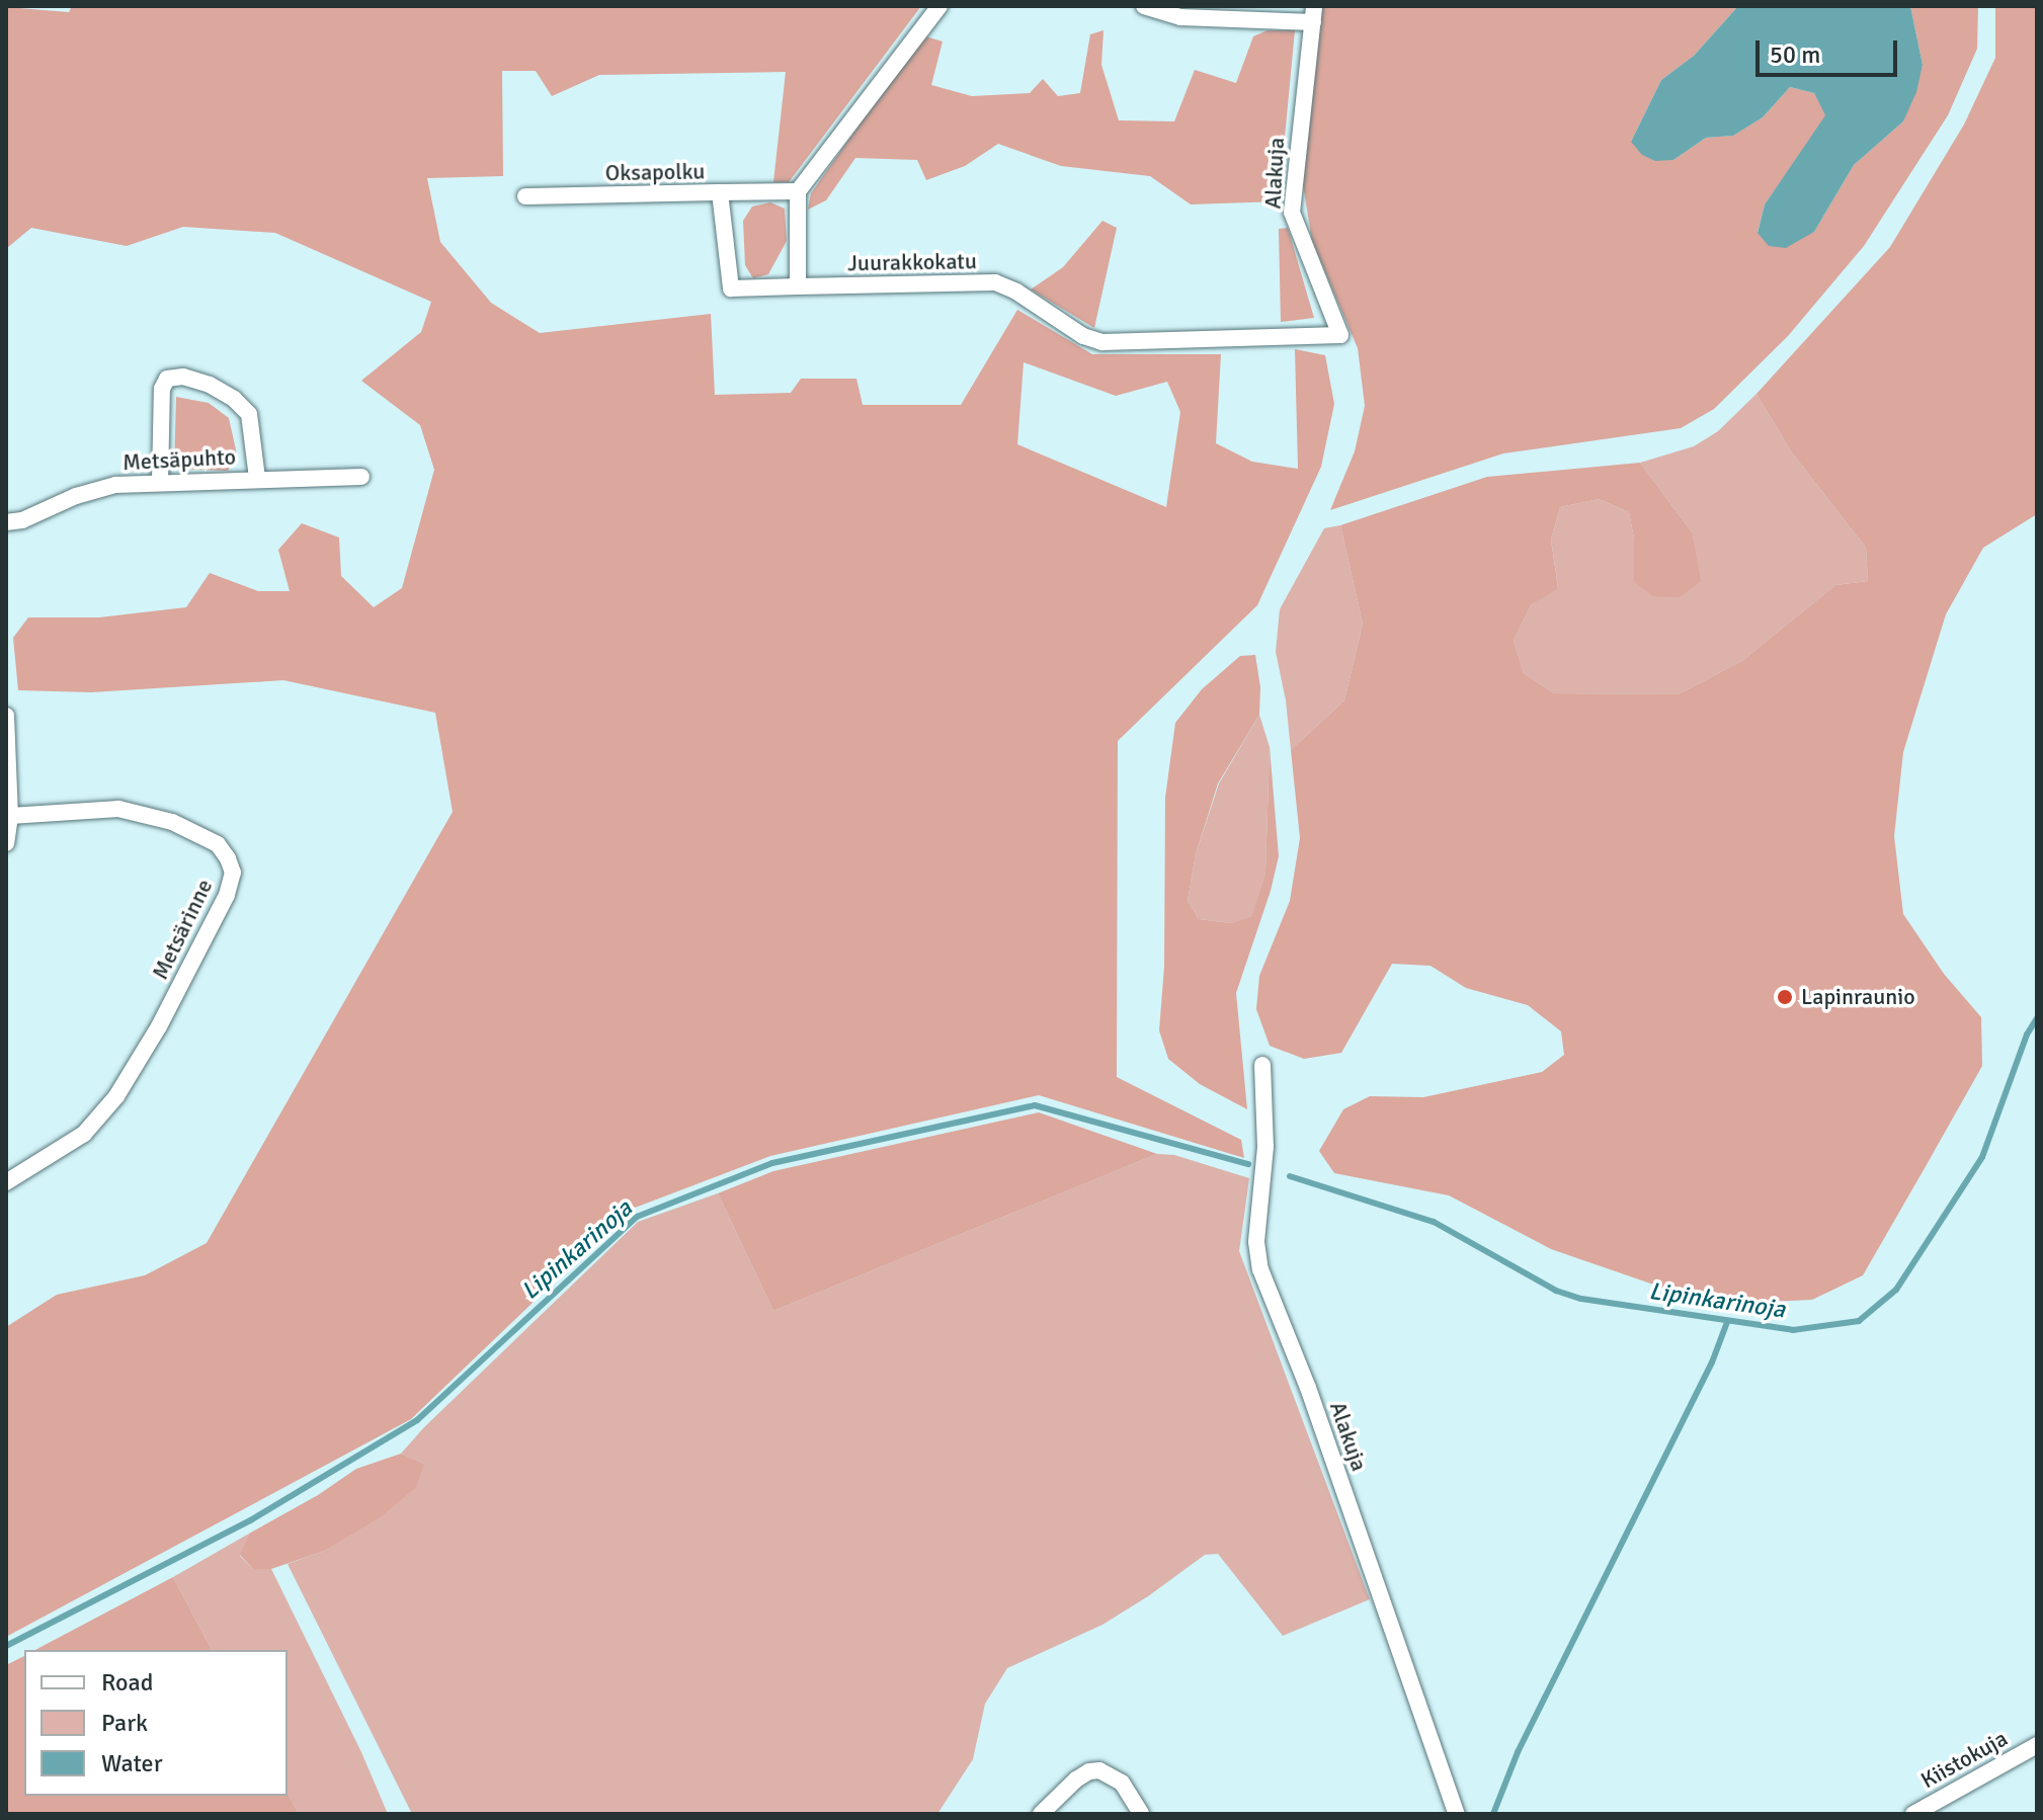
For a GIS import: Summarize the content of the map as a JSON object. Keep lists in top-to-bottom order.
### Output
{
  "streets": {
    "street": [
      "Oksapolku",
      "Alakuja",
      "Juurakkokatu",
      "Metsäpuhto",
      "Metsärinne",
      "Kiistokuja"
    ]
  },
  "crossings": [
    ["Oksapolku", "Juurakkokatu"],
    ["Alakuja", "Juurakkokatu"]
  ],
  "water": ["Lipinkarinoja"],
  "places": ["Lapinraunio"],
  "legend": ["Road", "Park", "Water"],
  "scale_bar": "50 m"
}
